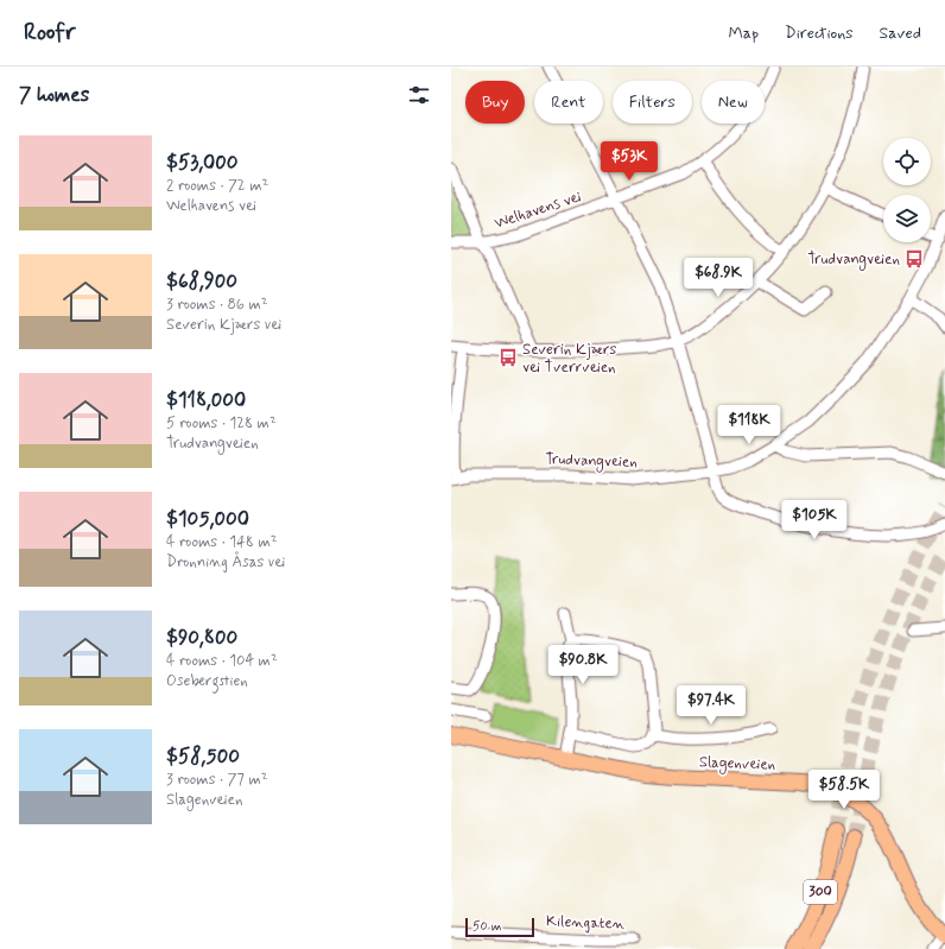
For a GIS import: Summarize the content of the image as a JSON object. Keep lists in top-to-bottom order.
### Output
{
  "streets": {
    "main road": ["Slagenveien", "300"],
    "street": ["Welhavens vei", "Trudvangveien", "Kilengaten"]
  },
  "places": {
    "bus stop": ["Trudvangveien", "Severin Kjærs vei Tverrveien"]
  },
  "scale_bar": "50 m",
  "page": {
    "header": "Roofr",
    "nav": ["Map", "Directions", "Saved"],
    "heading": "7 homes",
    "chip": [
      "Buy",
      "Rent",
      "Filters",
      "New"
    ],
    "list": [
      {
        "name": "$53,000",
        "note": "2 rooms · 72 m² · Welhavens vei"
      },
      {
        "name": "$68,900",
        "note": "3 rooms · 86 m² · Severin Kjærs vei"
      },
      {
        "name": "$118,000",
        "note": "5 rooms · 128 m² · Trudvangveien"
      },
      {
        "name": "$105,000",
        "note": "4 rooms · 148 m² · Dronning Åsas vei"
      },
      {
        "name": "$90,800",
        "note": "4 rooms · 104 m² · Osebergstien"
      },
      {
        "name": "$58,500",
        "note": "3 rooms · 77 m² · Slagenveien"
      }
    ],
    "price": [
      "$53K",
      "$68.9K",
      "$118K",
      "$105K",
      "$90.8K",
      "$97.4K",
      "$58.5K"
    ],
    "scale": "50 m"
  }
}
